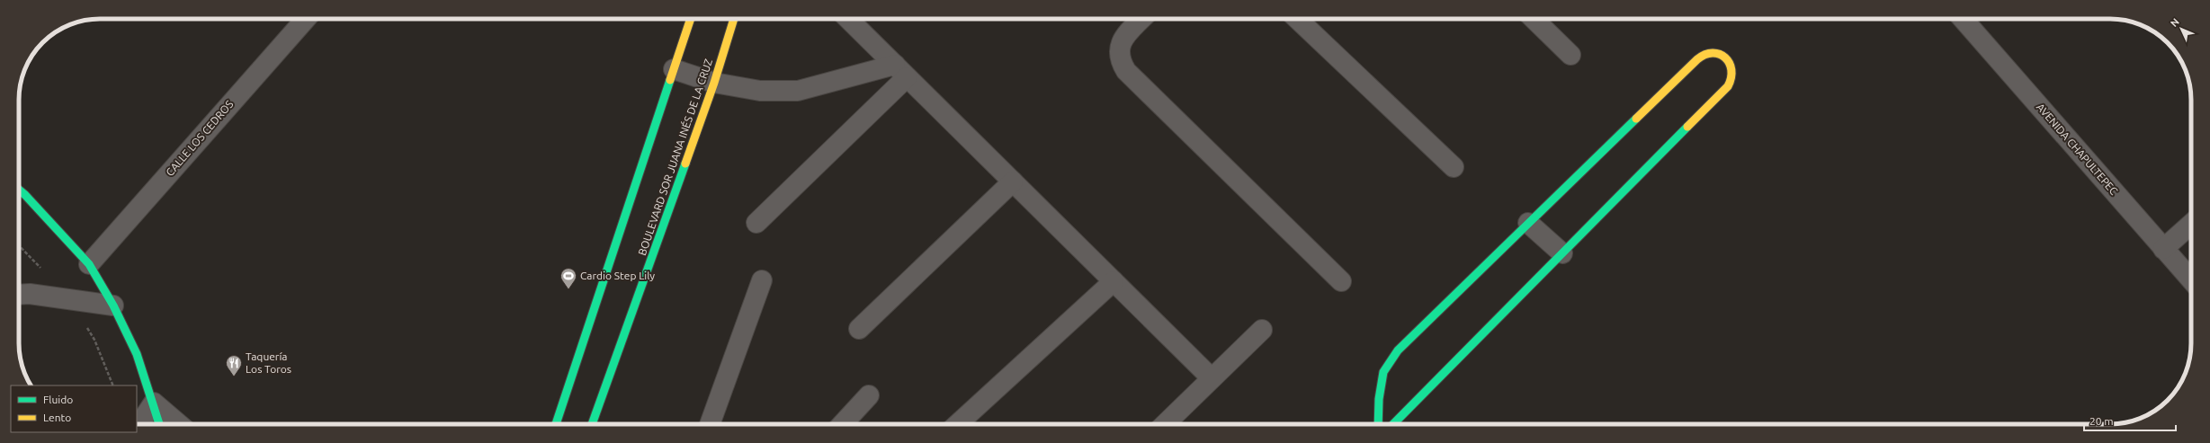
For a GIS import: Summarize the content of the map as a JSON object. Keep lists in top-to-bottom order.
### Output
{
  "streets": {
    "main road": ["BOULEVARD SOR JUANA INÉS DE LA CRUZ"],
    "street": ["CALLE LOS CEDROS", "AVENIDA CHAPULTEPEC"]
  },
  "places": {
    "sports": ["Cardio Step Lily"],
    "restaurant": ["Taquería Los Toros"]
  },
  "legend": ["Fluido", "Lento"],
  "scale_bar": "20 m",
  "north": "top left"
}
